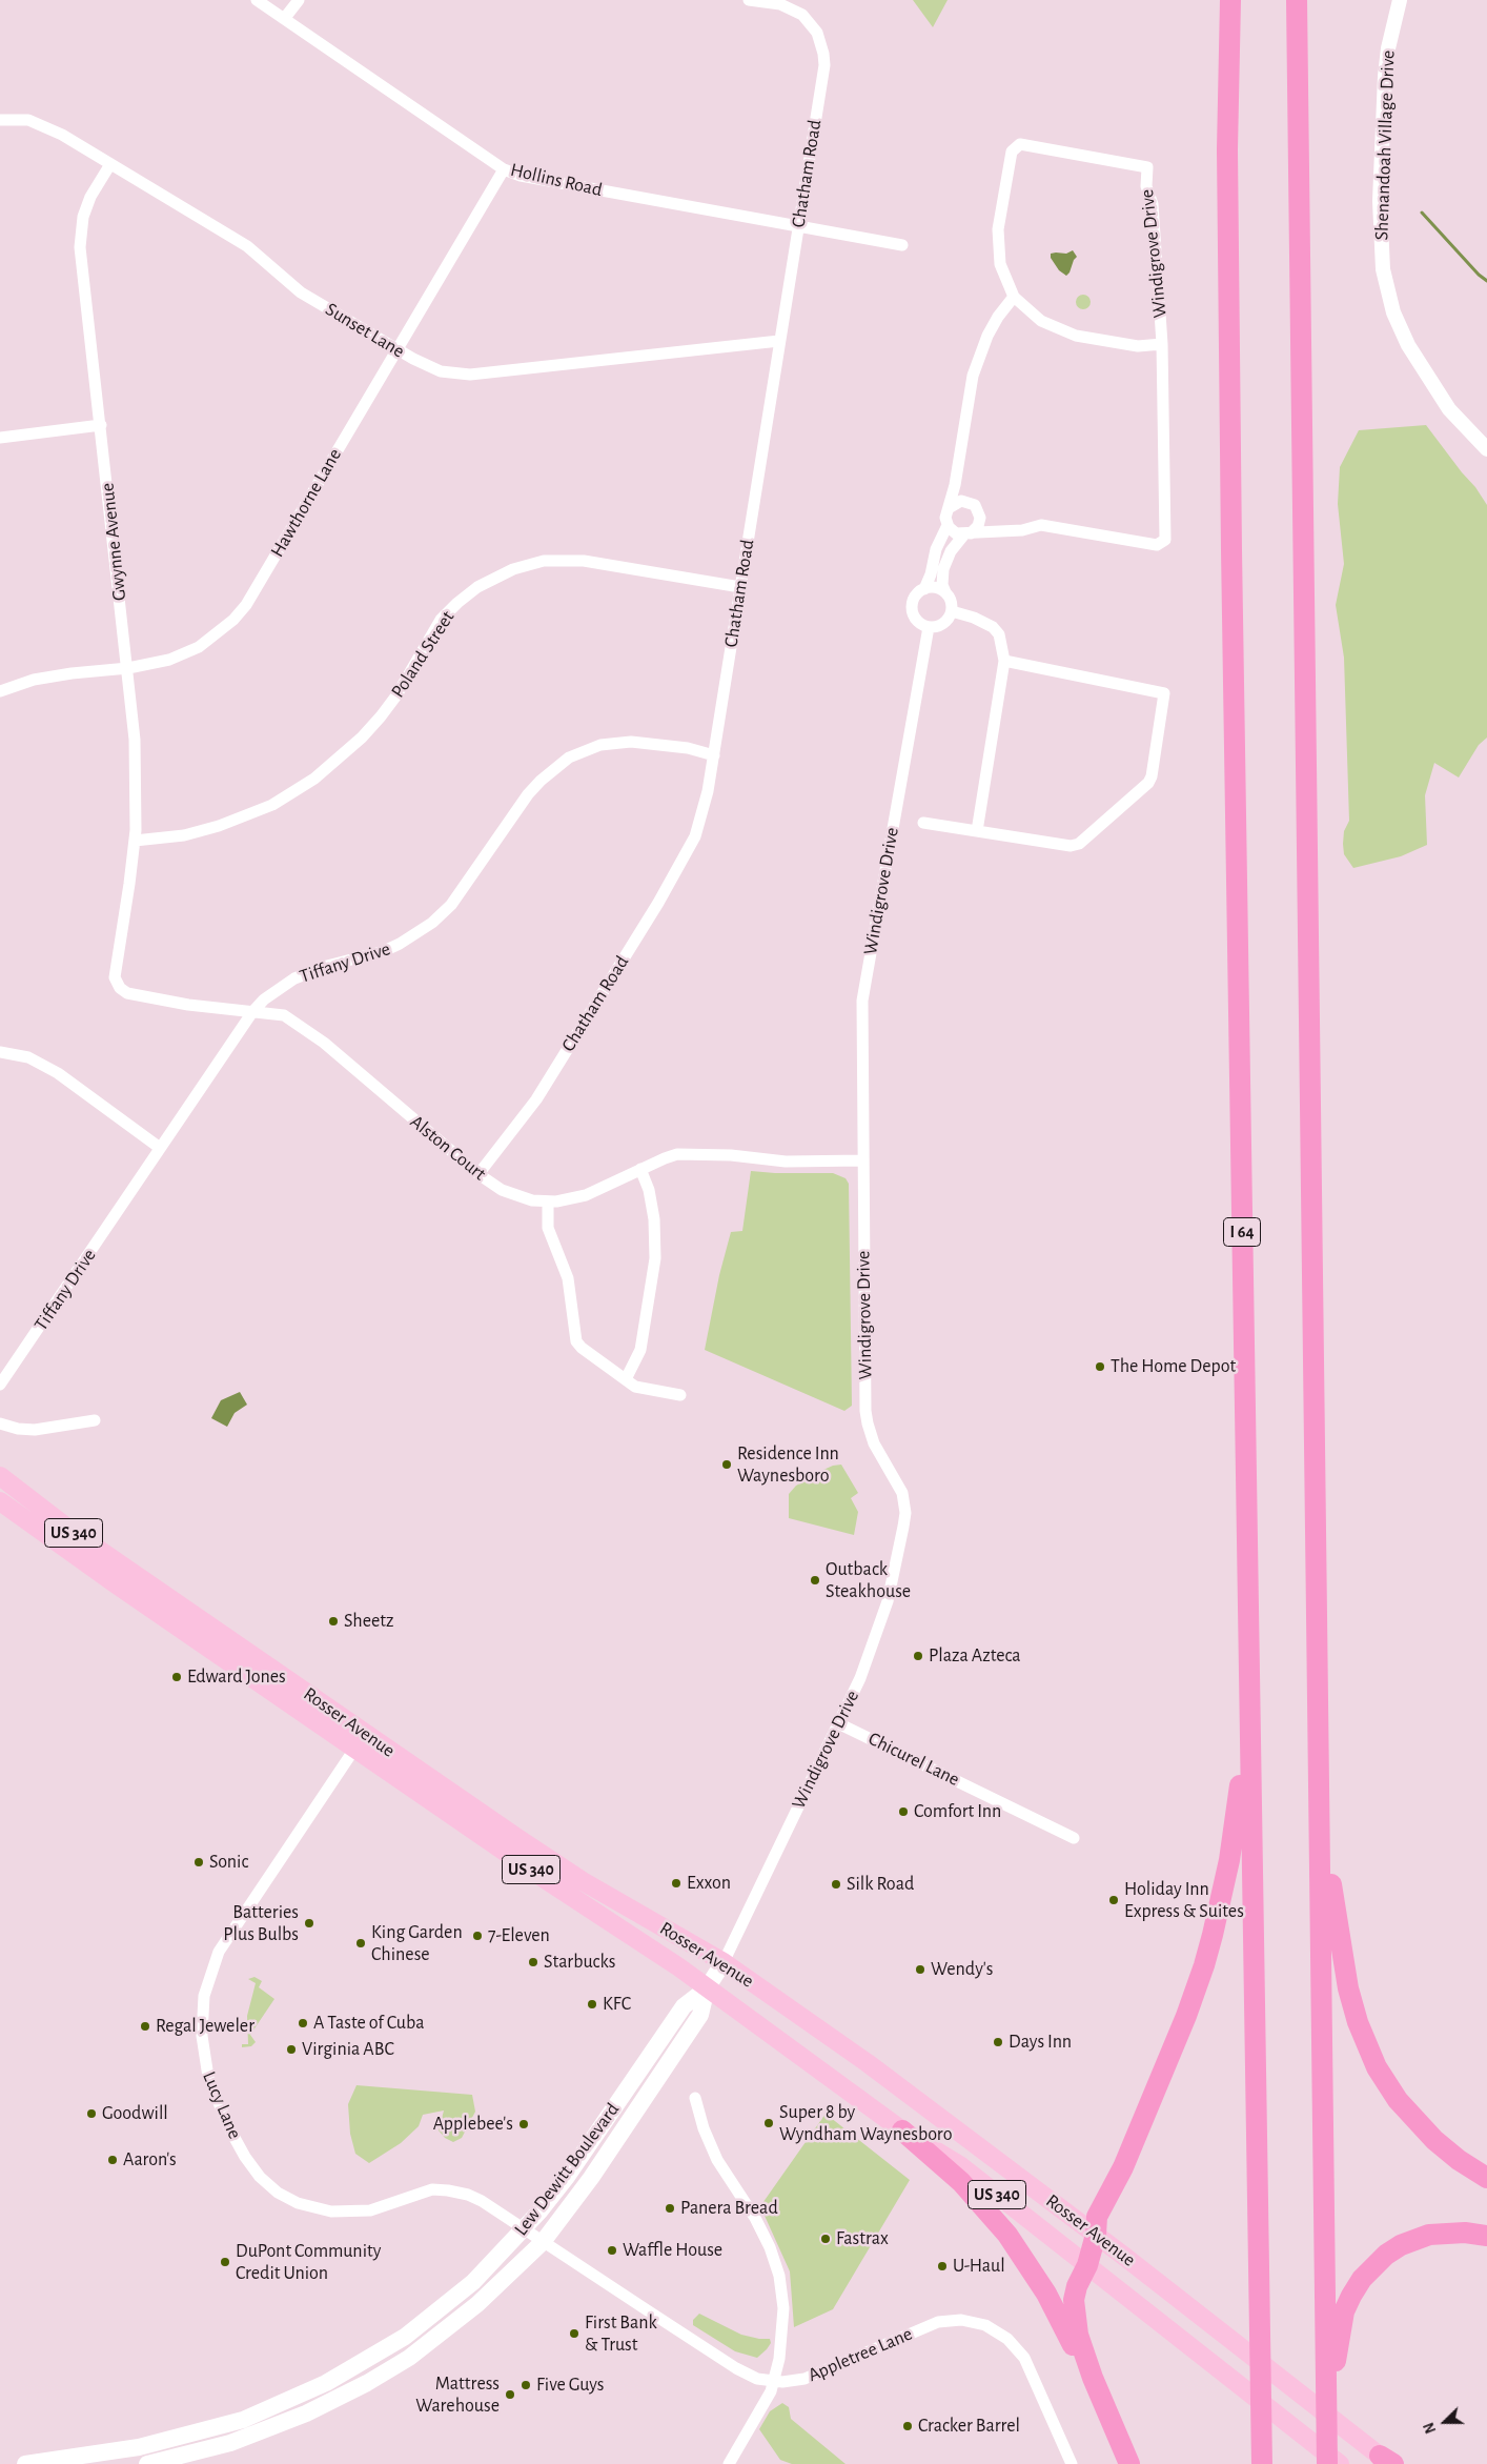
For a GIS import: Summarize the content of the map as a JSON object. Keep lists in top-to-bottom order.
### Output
{
  "streets": {
    "highway": ["I 64"],
    "main road": ["US 340", "Rosser Avenue", "Lew Dewitt Boulevard"],
    "street": [
      "Shenandoah Village Drive",
      "Chatham Road",
      "Hollins Road",
      "Windigrove Drive",
      "Sunset Lane",
      "Hawthorne Lane",
      "Gwynne Avenue",
      "Poland Street",
      "Tiffany Drive",
      "Alston Court",
      "Chicurel Lane",
      "Lucy Lane",
      "Appletree Lane"
    ]
  },
  "crossings": [
    ["Chatham Road", "Hollins Road"],
    ["Chatham Road", "Sunset Lane"],
    ["Chatham Road", "Poland Street"],
    ["Chatham Road", "Tiffany Drive"],
    ["Chatham Road", "Alston Court"],
    ["Hollins Road", "Hawthorne Lane"],
    ["Windigrove Drive", "Alston Court"],
    ["Windigrove Drive", "Rosser Avenue"],
    ["Windigrove Drive", "Chicurel Lane"],
    ["Windigrove Drive", "Lew Dewitt Boulevard"],
    ["Sunset Lane", "Hawthorne Lane"],
    ["Sunset Lane", "Gwynne Avenue"],
    ["Hawthorne Lane", "Gwynne Avenue"],
    ["Gwynne Avenue", "Poland Street"],
    ["Gwynne Avenue", "Alston Court"],
    ["Tiffany Drive", "Alston Court"],
    ["Rosser Avenue", "Lucy Lane"],
    ["Rosser Avenue", "Lew Dewitt Boulevard"],
    ["Lucy Lane", "Lew Dewitt Boulevard"],
    ["Lucy Lane", "Appletree Lane"],
    ["Lew Dewitt Boulevard", "Appletree Lane"]
  ],
  "places": [
    "The Home Depot",
    "Residence Inn Waynesboro",
    "Outback Steakhouse",
    "Sheetz",
    "Plaza Azteca",
    "Edward Jones",
    "Comfort Inn",
    "Sonic",
    "Exxon",
    "Silk Road",
    "Holiday Inn Express & Suites",
    "Batteries Plus Bulbs",
    "7-Eleven",
    "King Garden Chinese",
    "Starbucks",
    "Wendy's",
    "KFC",
    "A Taste of Cuba",
    "Regal Jeweler",
    "Days Inn",
    "Virginia ABC",
    "Goodwill",
    "Super 8 by Wyndham Waynesboro",
    "Applebee's",
    "Aaron's",
    "Panera Bread",
    "Fastrax",
    "Waffle House",
    "DuPont Community Credit Union",
    "U-Haul",
    "First Bank & Trust",
    "Five Guys",
    "Mattress Warehouse",
    "Cracker Barrel"
  ],
  "north": "left"
}
